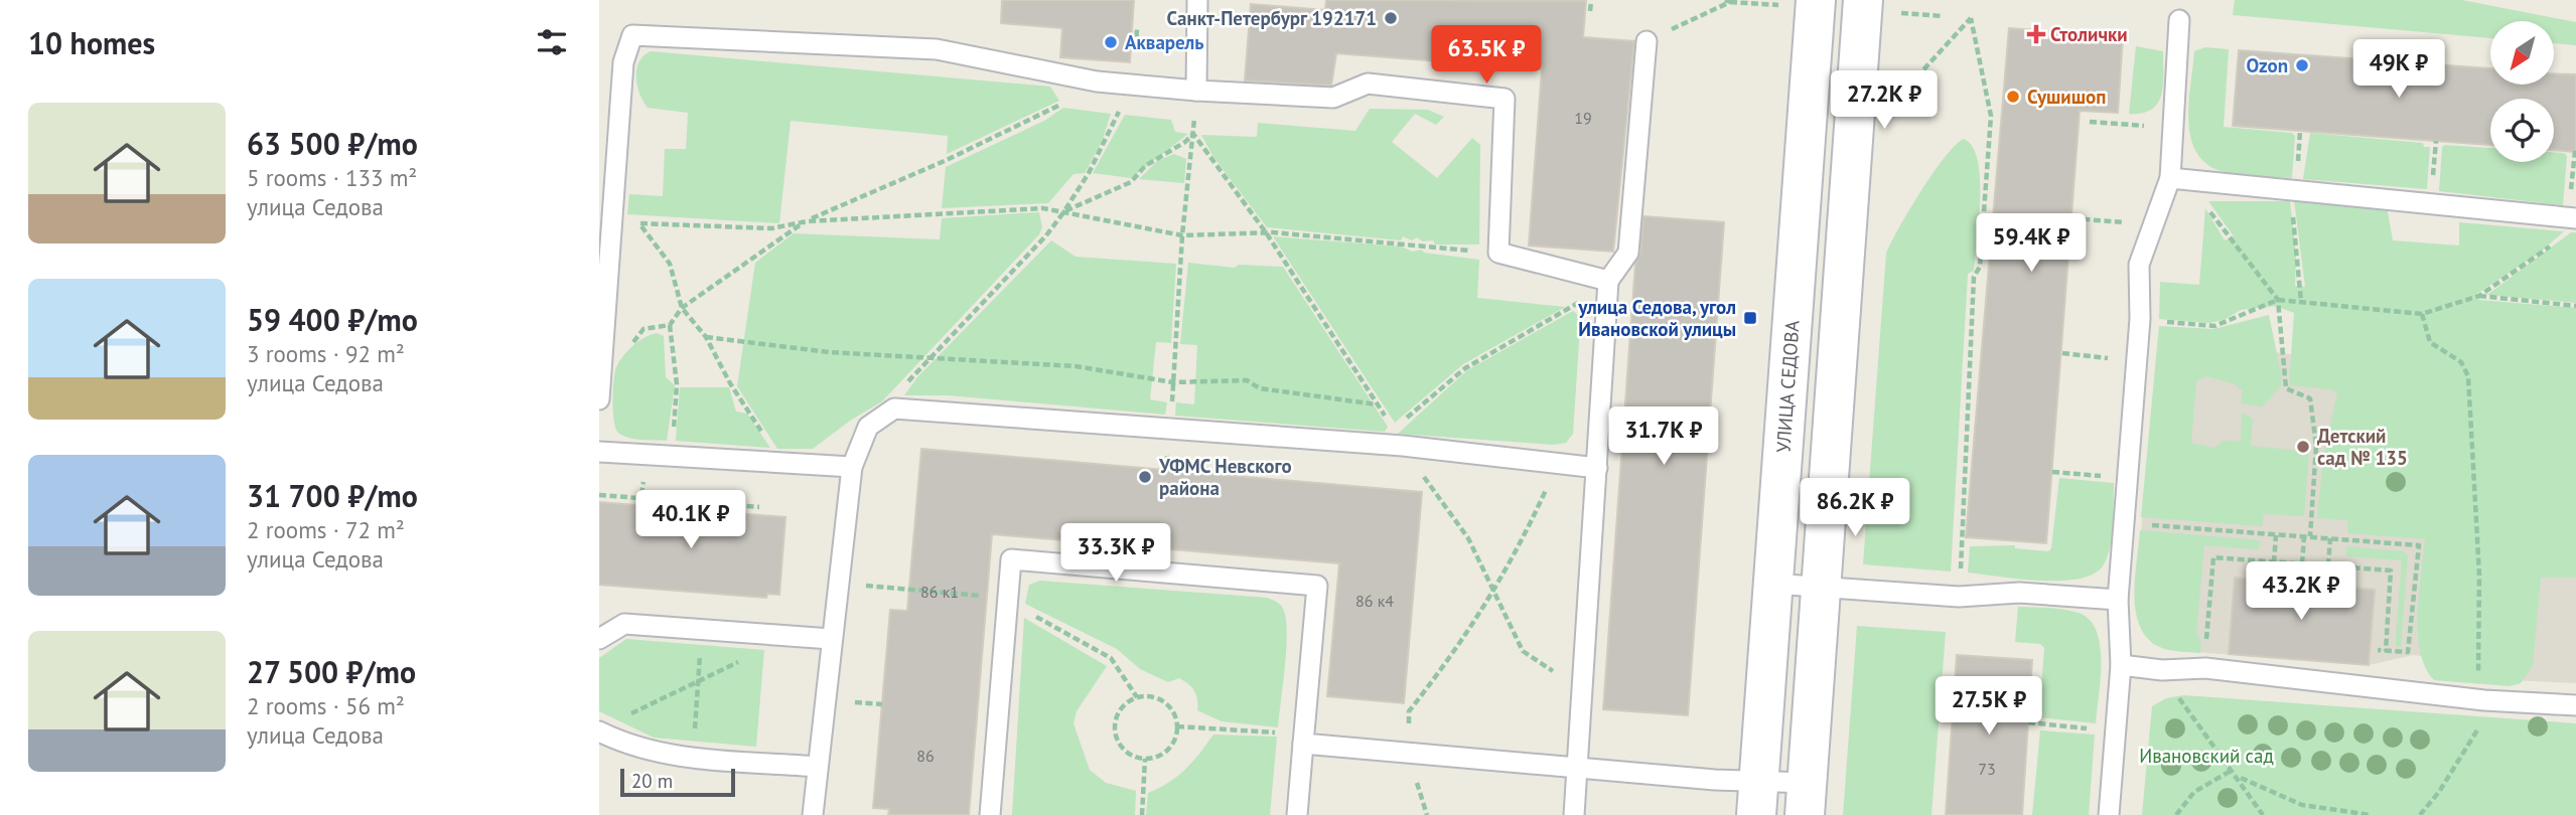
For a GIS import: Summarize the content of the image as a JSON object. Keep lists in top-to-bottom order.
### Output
{
  "streets": {
    "main road": ["УЛИЦА СЕДОВА"]
  },
  "parks": ["Ивановский сад"],
  "places": {
    "other": [
      "Санкт-Петербург 192171",
      "Акварель",
      "Ozon",
      "Сушишоп",
      "Детский сад № 135",
      "УФМС Невского района"
    ],
    "health": ["Столички"],
    "transit": ["улица Седова, угол Ивановской улицы"]
  },
  "house_numbers": [
    "19",
    "86 к1",
    "86 к4",
    "86",
    "73"
  ],
  "scale_bar": "20 m",
  "north": "bottom left",
  "page": {
    "heading": "10 homes",
    "price": [
      "63.5K ₽",
      "49K ₽",
      "27.2K ₽",
      "59.4K ₽",
      "31.7K ₽",
      "86.2K ₽",
      "40.1K ₽",
      "33.3K ₽",
      "43.2K ₽",
      "27.5K ₽"
    ],
    "list": [
      {
        "name": "63 500 ₽/mo",
        "note": "5 rooms · 133 m² · улица Седова"
      },
      {
        "name": "59 400 ₽/mo",
        "note": "3 rooms · 92 m² · улица Седова"
      },
      {
        "name": "31 700 ₽/mo",
        "note": "2 rooms · 72 m² · улица Седова"
      },
      {
        "name": "27 500 ₽/mo",
        "note": "2 rooms · 56 m² · улица Седова"
      }
    ],
    "scale": "20 m"
  }
}
